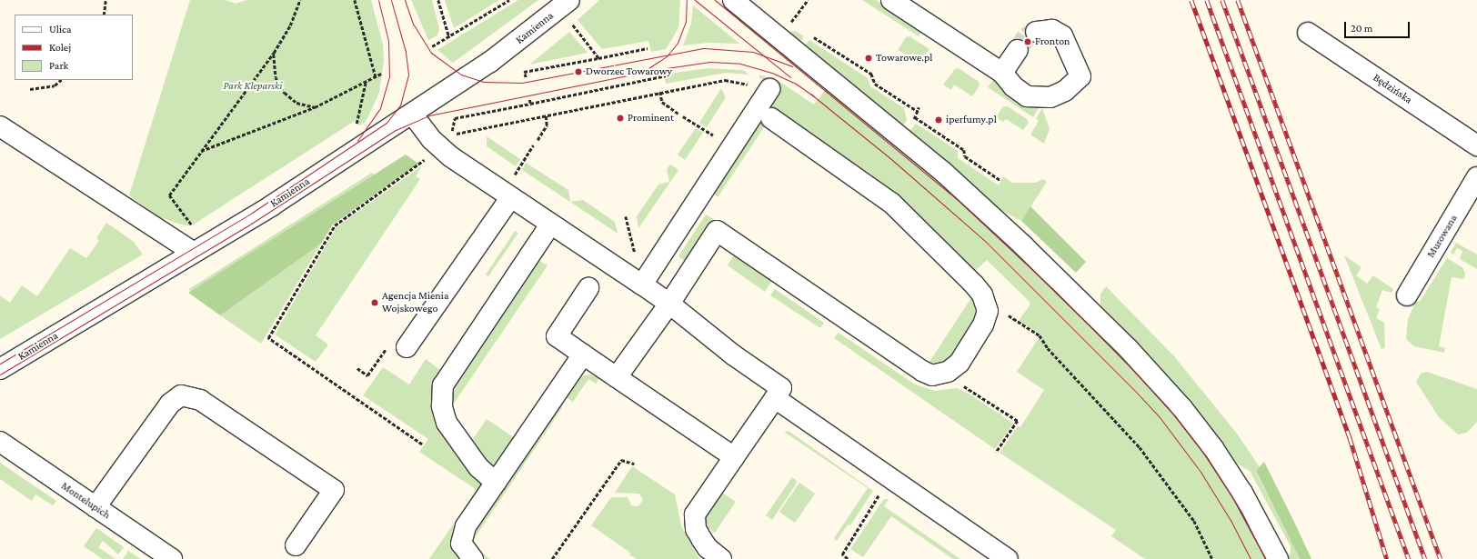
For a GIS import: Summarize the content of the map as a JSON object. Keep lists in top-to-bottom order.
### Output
{
  "streets": {
    "street": [
      "Kamienna",
      "Będzińska",
      "Murowana",
      "Montelupich"
    ]
  },
  "parks": ["Park Kleparski"],
  "places": [
    "Fronton",
    "Towarowe.pl",
    "Dworzec Towarowy",
    "Prominent",
    "iperfumy.pl",
    "Agencja Mienia Wojskowego"
  ],
  "legend": ["Ulica", "Kolej", "Park"],
  "scale_bar": "20 m"
}
